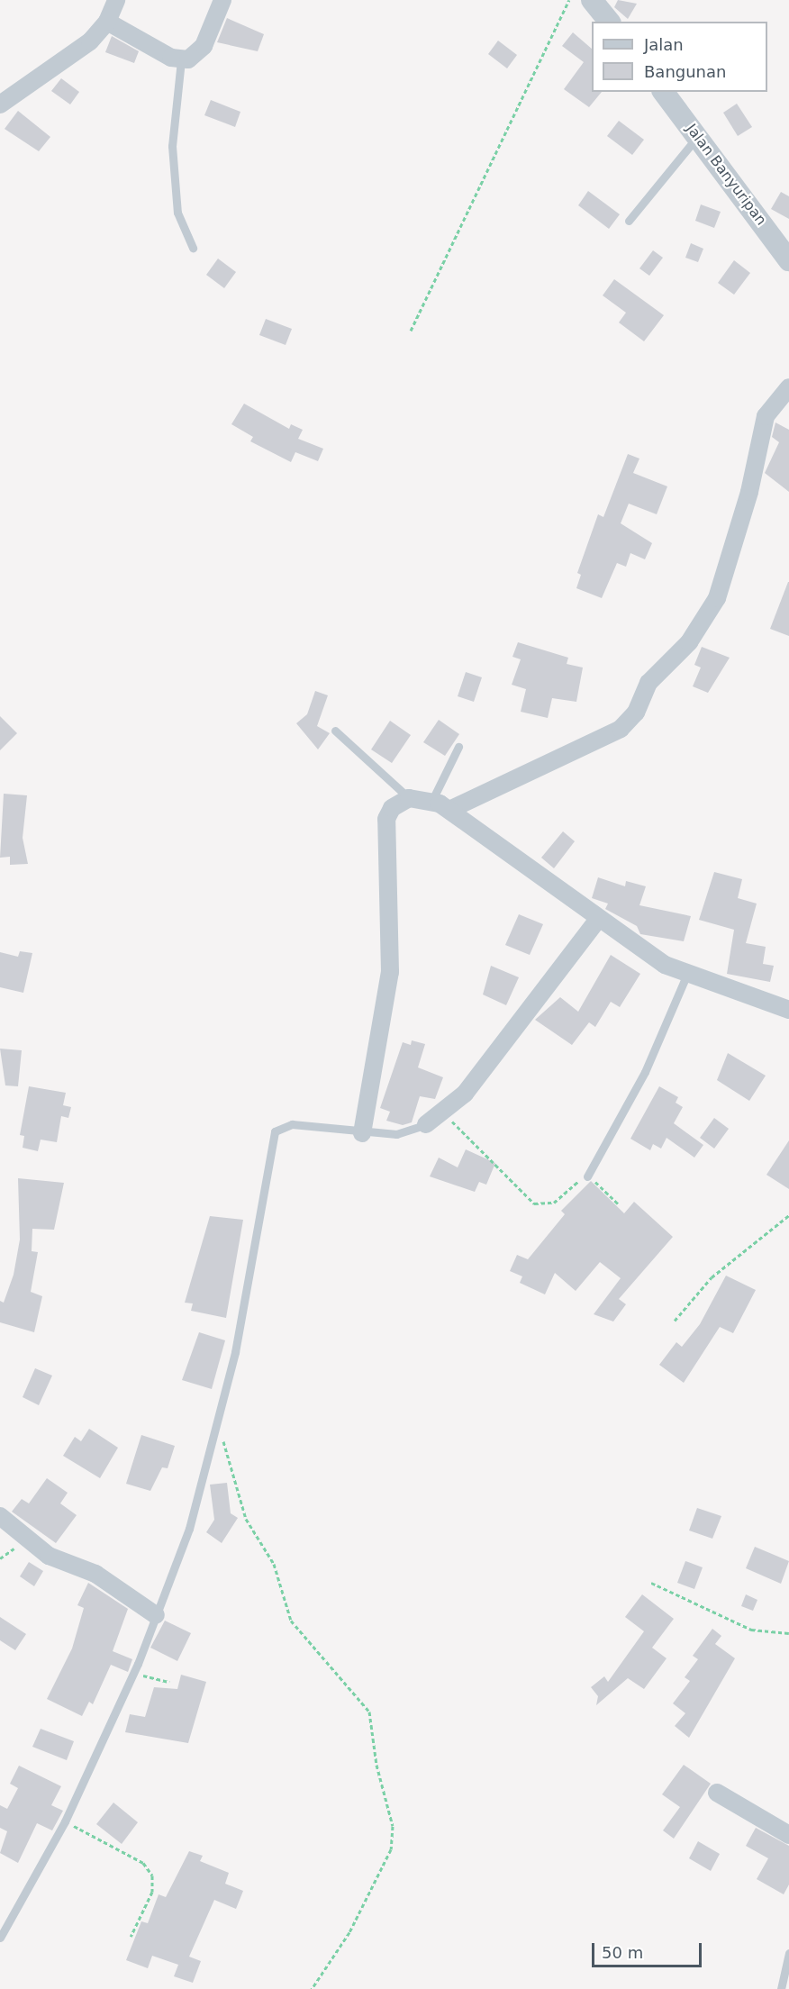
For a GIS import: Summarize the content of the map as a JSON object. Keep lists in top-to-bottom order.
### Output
{
  "streets": {
    "street": ["Jalan Banyuripan"]
  },
  "legend": ["Jalan", "Bangunan"],
  "scale_bar": "50 m"
}
